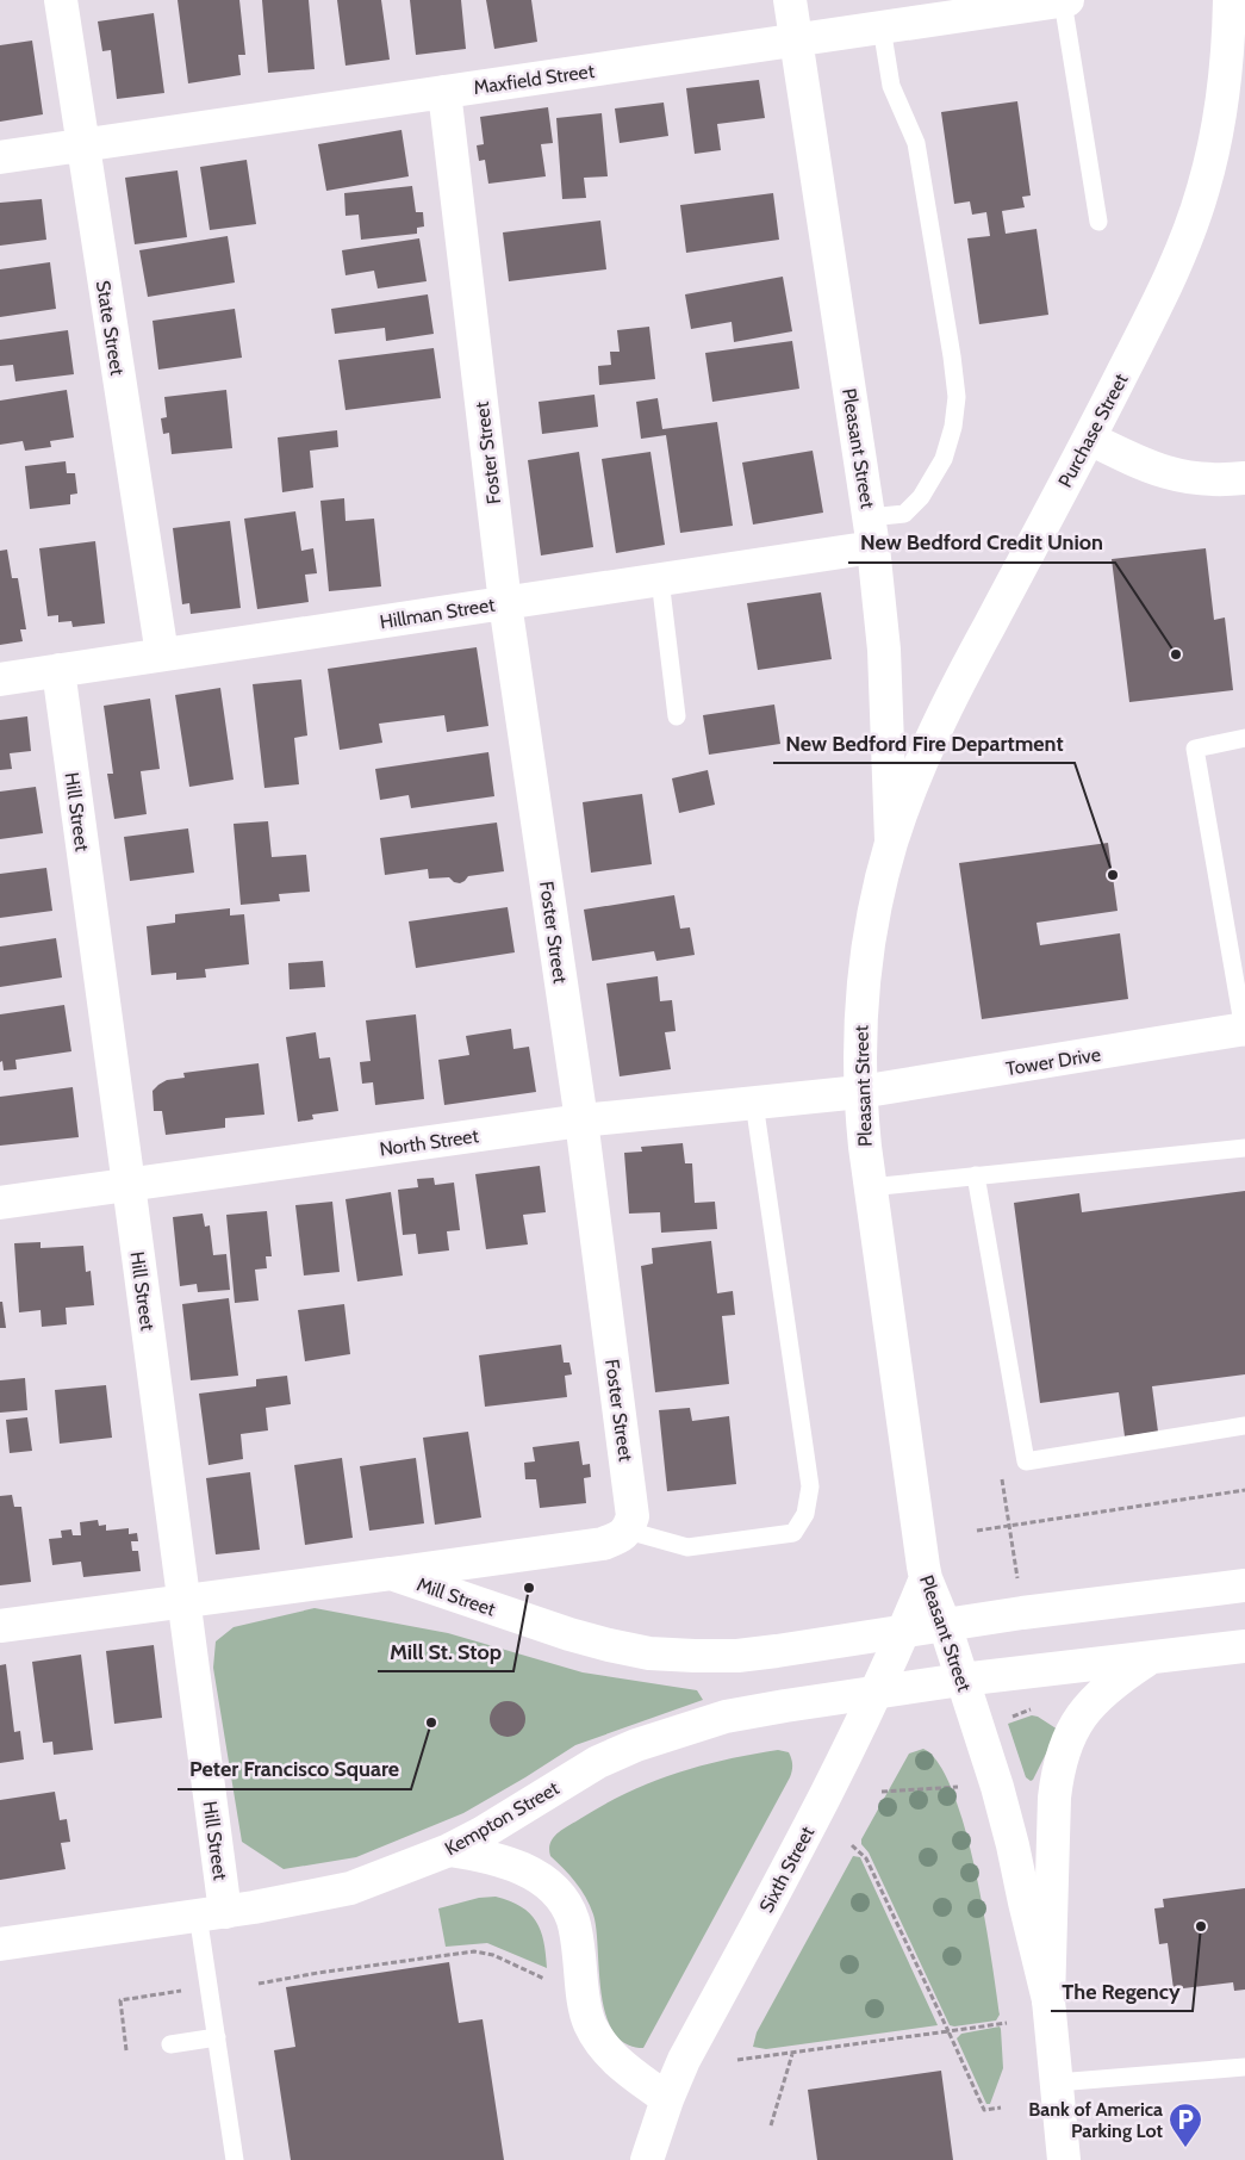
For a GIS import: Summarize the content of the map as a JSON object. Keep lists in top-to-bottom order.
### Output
{
  "streets": {
    "street": [
      "Maxfield Street",
      "State Street",
      "Purchase Street",
      "Pleasant Street",
      "Foster Street",
      "Hillman Street",
      "Hill Street",
      "Tower Drive",
      "North Street",
      "Mill Street",
      "Kempton Street",
      "Sixth Street"
    ]
  },
  "crossings": [
    ["Maxfield Street", "State Street"],
    ["Maxfield Street", "Pleasant Street"],
    ["Maxfield Street", "Foster Street"],
    ["State Street", "Hillman Street"],
    ["Purchase Street", "Pleasant Street"],
    ["Pleasant Street", "Hillman Street"],
    ["Pleasant Street", "Tower Drive"],
    ["Pleasant Street", "North Street"],
    ["Pleasant Street", "Mill Street"],
    ["Pleasant Street", "Kempton Street"],
    ["Pleasant Street", "Sixth Street"],
    ["Foster Street", "Hillman Street"],
    ["Foster Street", "North Street"],
    ["Hillman Street", "Hill Street"],
    ["Hill Street", "North Street"],
    ["Hill Street", "Mill Street"],
    ["Hill Street", "Kempton Street"],
    ["Tower Drive", "North Street"],
    ["Mill Street", "Sixth Street"],
    ["Kempton Street", "Sixth Street"]
  ],
  "places": {
    "other": [
      "New Bedford Credit Union",
      "New Bedford Fire Department",
      "Mill St. Stop",
      "Peter Francisco Square",
      "The Regency"
    ],
    "parking": ["Bank of America Parking Lot"]
  }
}
